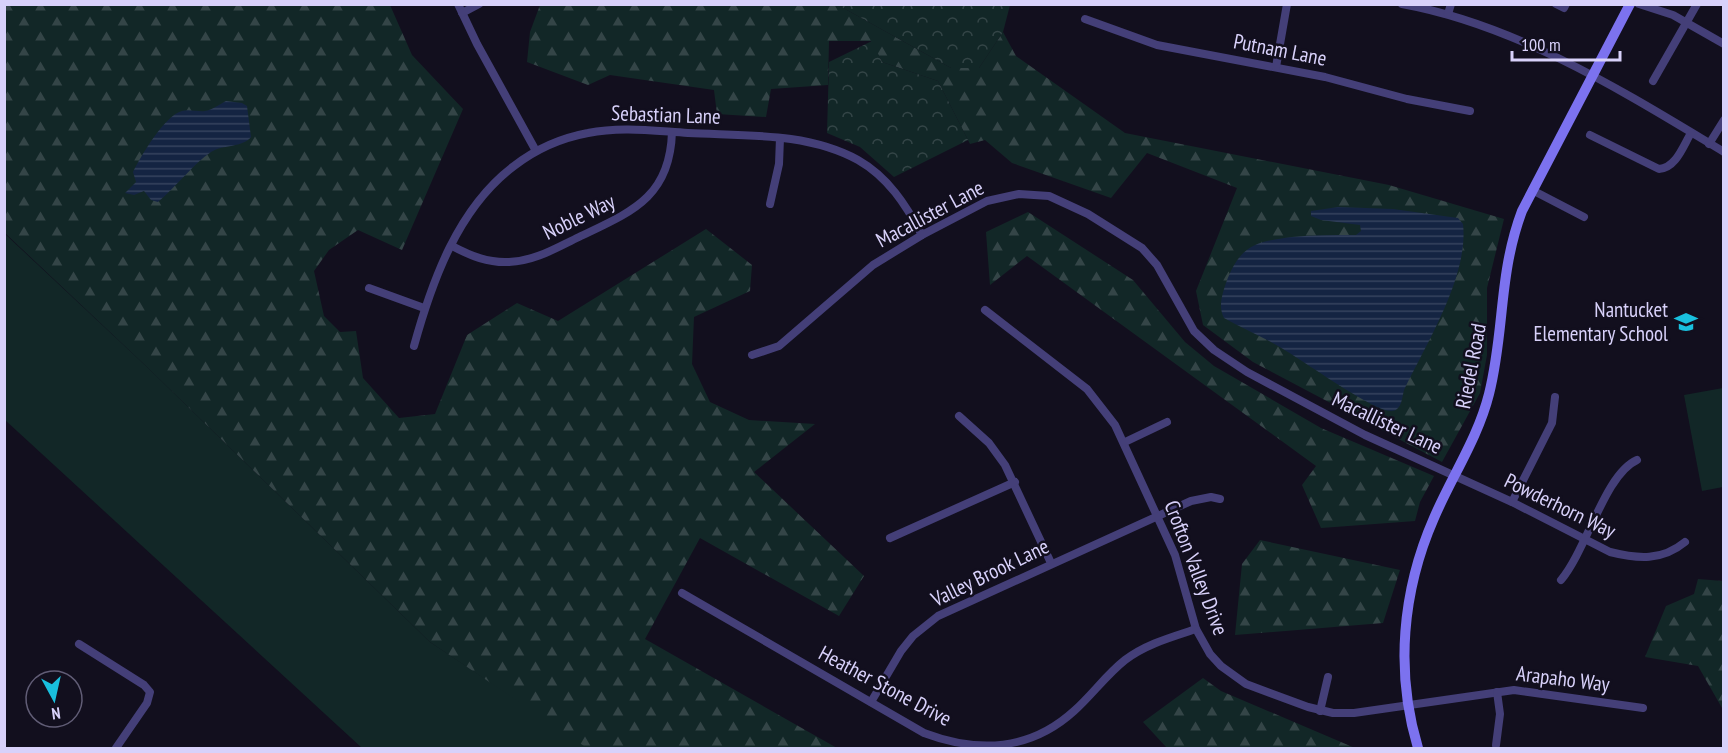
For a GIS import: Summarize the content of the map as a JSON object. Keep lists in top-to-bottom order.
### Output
{
  "streets": {
    "street": [
      "Putnam Lane",
      "Sebastian Lane",
      "Macallister Lane",
      "Noble Way",
      "Riedel Road",
      "Powderhorn Way",
      "Crofton Valley Drive",
      "Valley Brook Lane",
      "Arapaho Way",
      "Heather Stone Drive"
    ]
  },
  "crossings": [
    ["Sebastian Lane", "Macallister Lane"],
    ["Sebastian Lane", "Noble Way"],
    ["Macallister Lane", "Riedel Road"],
    ["Macallister Lane", "Powderhorn Way"],
    ["Riedel Road", "Powderhorn Way"],
    ["Riedel Road", "Crofton Valley Drive"],
    ["Riedel Road", "Arapaho Way"],
    ["Crofton Valley Drive", "Valley Brook Lane"],
    ["Crofton Valley Drive", "Arapaho Way"],
    ["Crofton Valley Drive", "Heather Stone Drive"],
    ["Valley Brook Lane", "Heather Stone Drive"]
  ],
  "places": {
    "school or university": ["Nantucket Elementary School"]
  },
  "scale_bar": "100 m",
  "north": "bottom"
}
